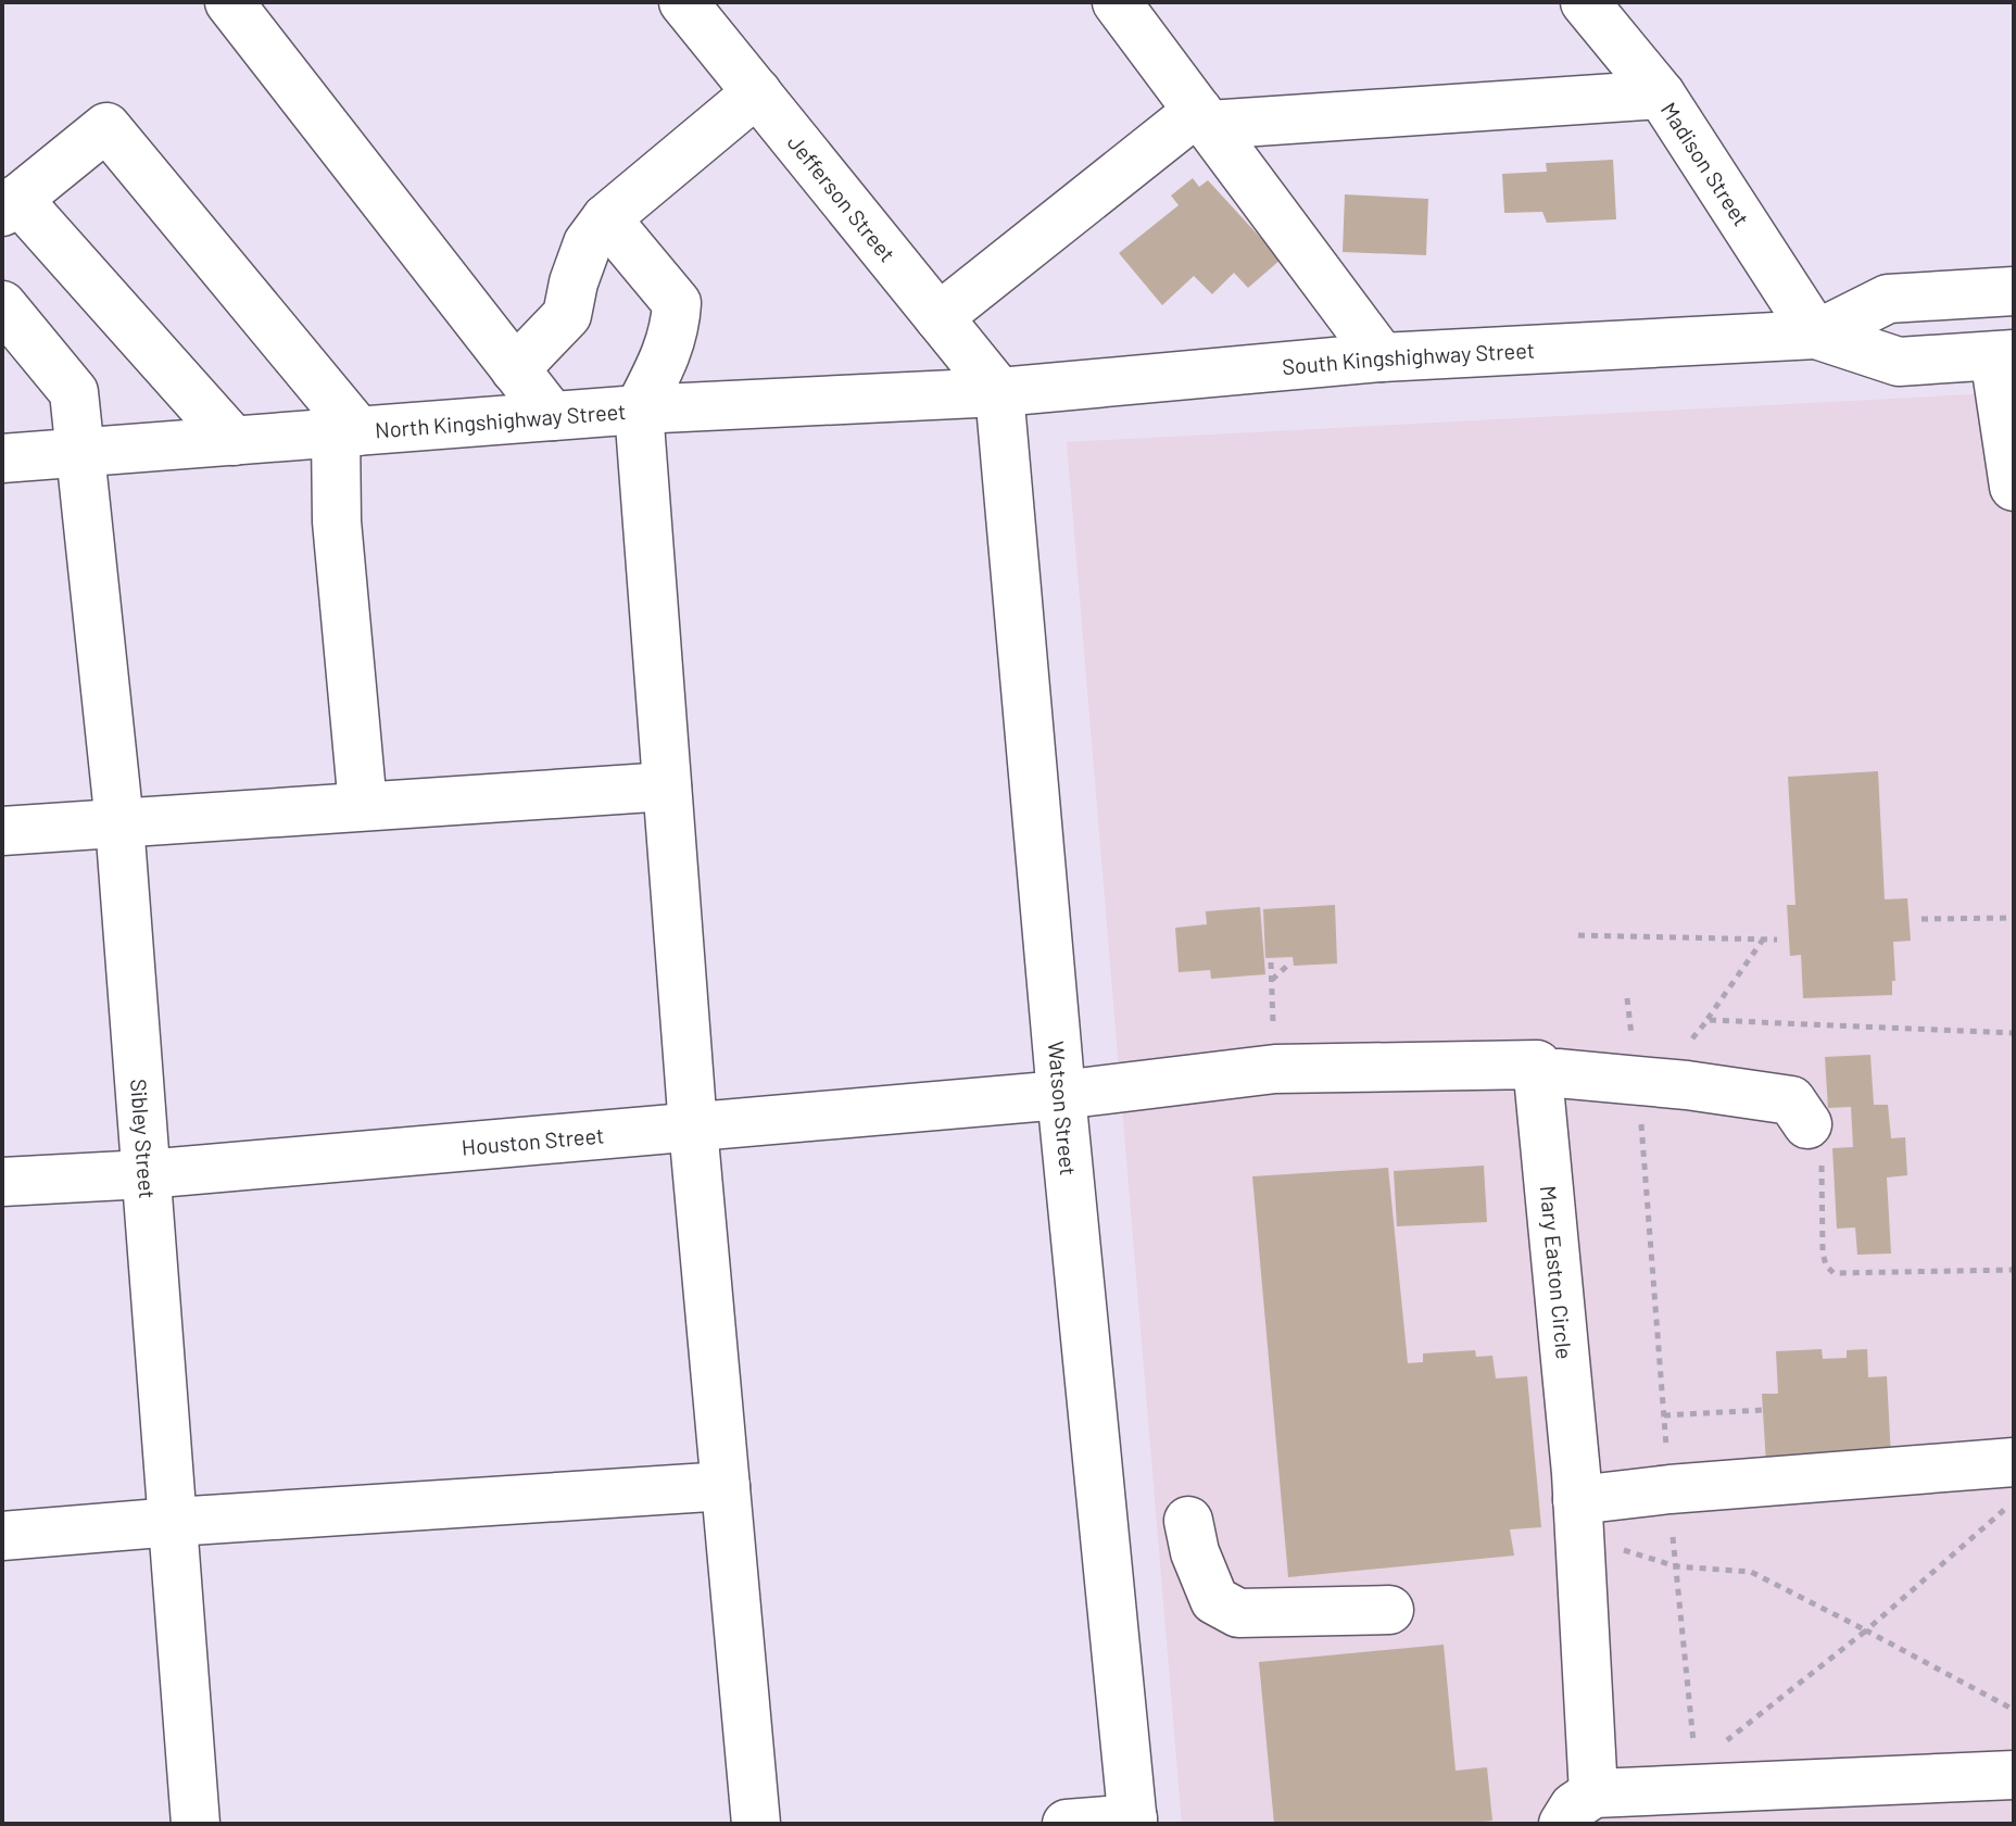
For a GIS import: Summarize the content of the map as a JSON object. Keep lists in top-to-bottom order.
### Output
{
  "streets": {
    "street": [
      "Madison Street",
      "Jefferson Street",
      "South Kingshighway Street",
      "North Kingshighway Street",
      "Watson Street",
      "Sibley Street",
      "Houston Street",
      "Mary Easton Circle"
    ]
  },
  "crossings": [
    ["Madison Street", "South Kingshighway Street"],
    ["Jefferson Street", "South Kingshighway Street"],
    ["Jefferson Street", "North Kingshighway Street"],
    ["Jefferson Street", "Watson Street"],
    ["South Kingshighway Street", "North Kingshighway Street"],
    ["South Kingshighway Street", "Watson Street"],
    ["North Kingshighway Street", "Watson Street"],
    ["North Kingshighway Street", "Sibley Street"],
    ["Watson Street", "Houston Street"],
    ["Watson Street", "Mary Easton Circle"],
    ["Sibley Street", "Houston Street"],
    ["Houston Street", "Mary Easton Circle"]
  ]
}
